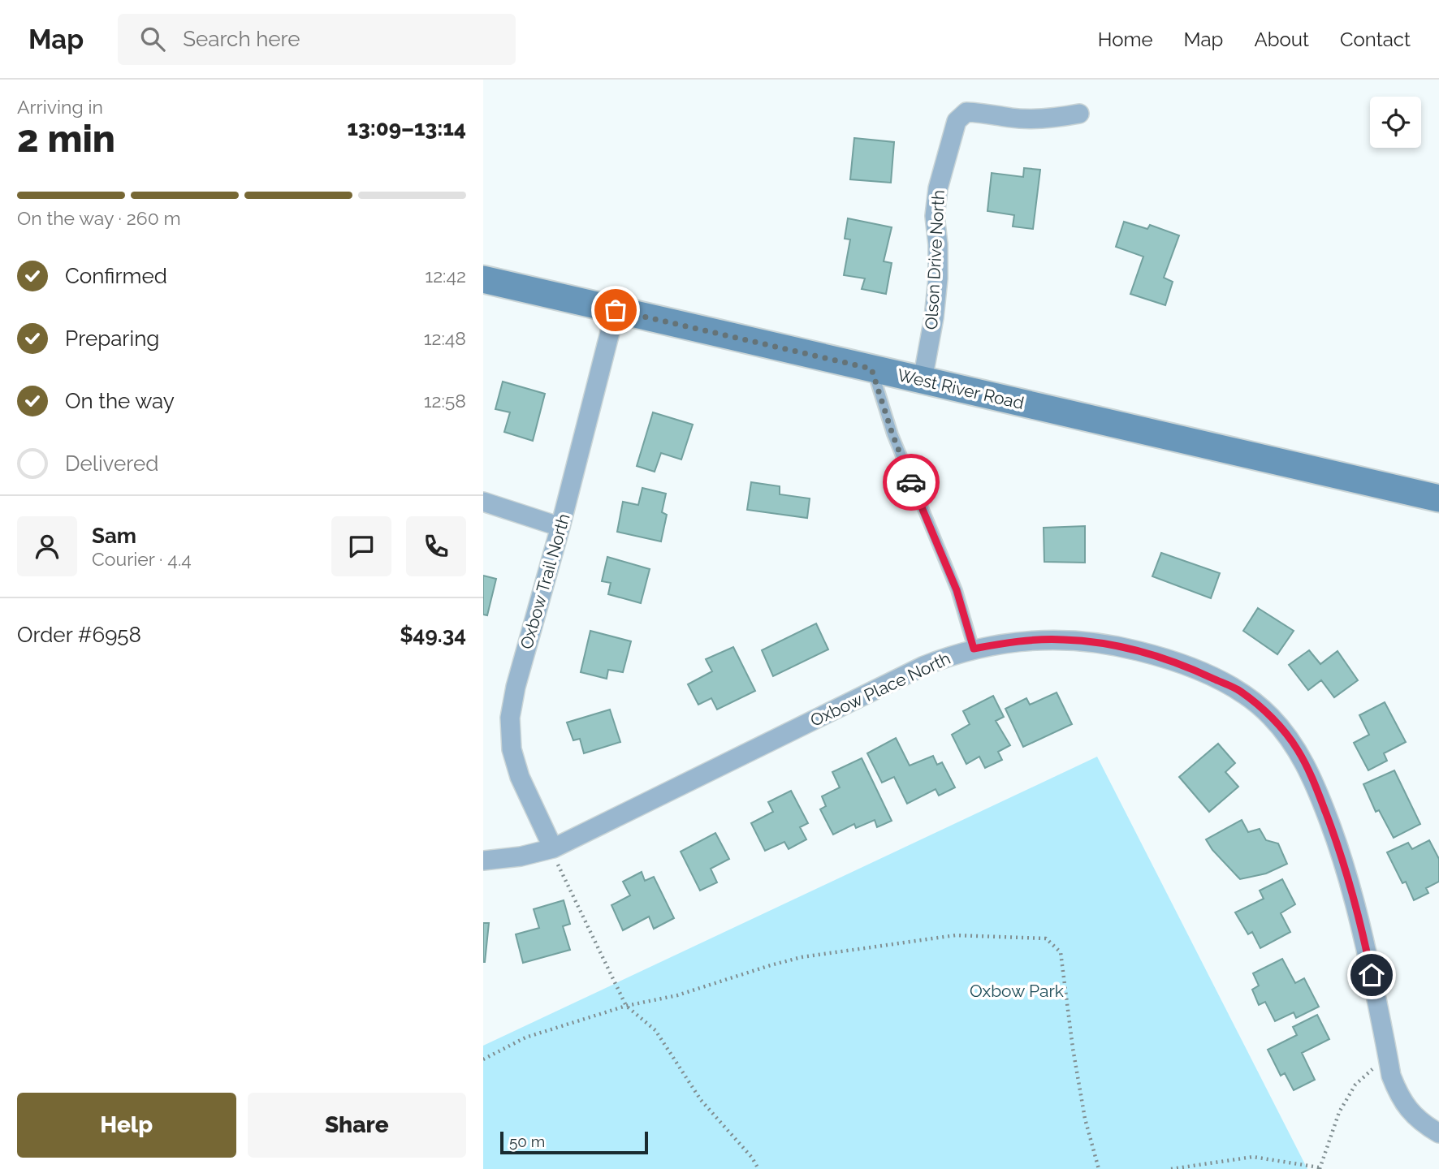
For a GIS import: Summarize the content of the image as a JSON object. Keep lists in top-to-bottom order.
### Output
{
  "streets": {
    "main road": ["West River Road"],
    "street": ["Olson Drive North", "Oxbow Trail North", "Oxbow Place North"]
  },
  "crossings": [
    ["Olson Drive North", "West River Road"],
    ["West River Road", "Oxbow Trail North"],
    ["Oxbow Trail North", "Oxbow Place North"]
  ],
  "parks": ["Oxbow Park"],
  "scale_bar": "50 m",
  "page": {
    "header": "Map",
    "search": "Search here",
    "nav": [
      "Home",
      "Map",
      "About",
      "Contact"
    ],
    "heading": ["2 min", "Arriving in", "13:09–13:14"],
    "panel": [
      "Sam",
      "Courier · 4.4",
      "Order #6958",
      "$49.34"
    ],
    "bar": "On the way · 260 m",
    "list": [
      ["Confirmed", "12:42"],
      ["Preparing", "12:48"],
      ["On the way", "12:58"],
      "Delivered"
    ],
    "buttons": ["Help", "Share"],
    "scale": "50 m"
  }
}
